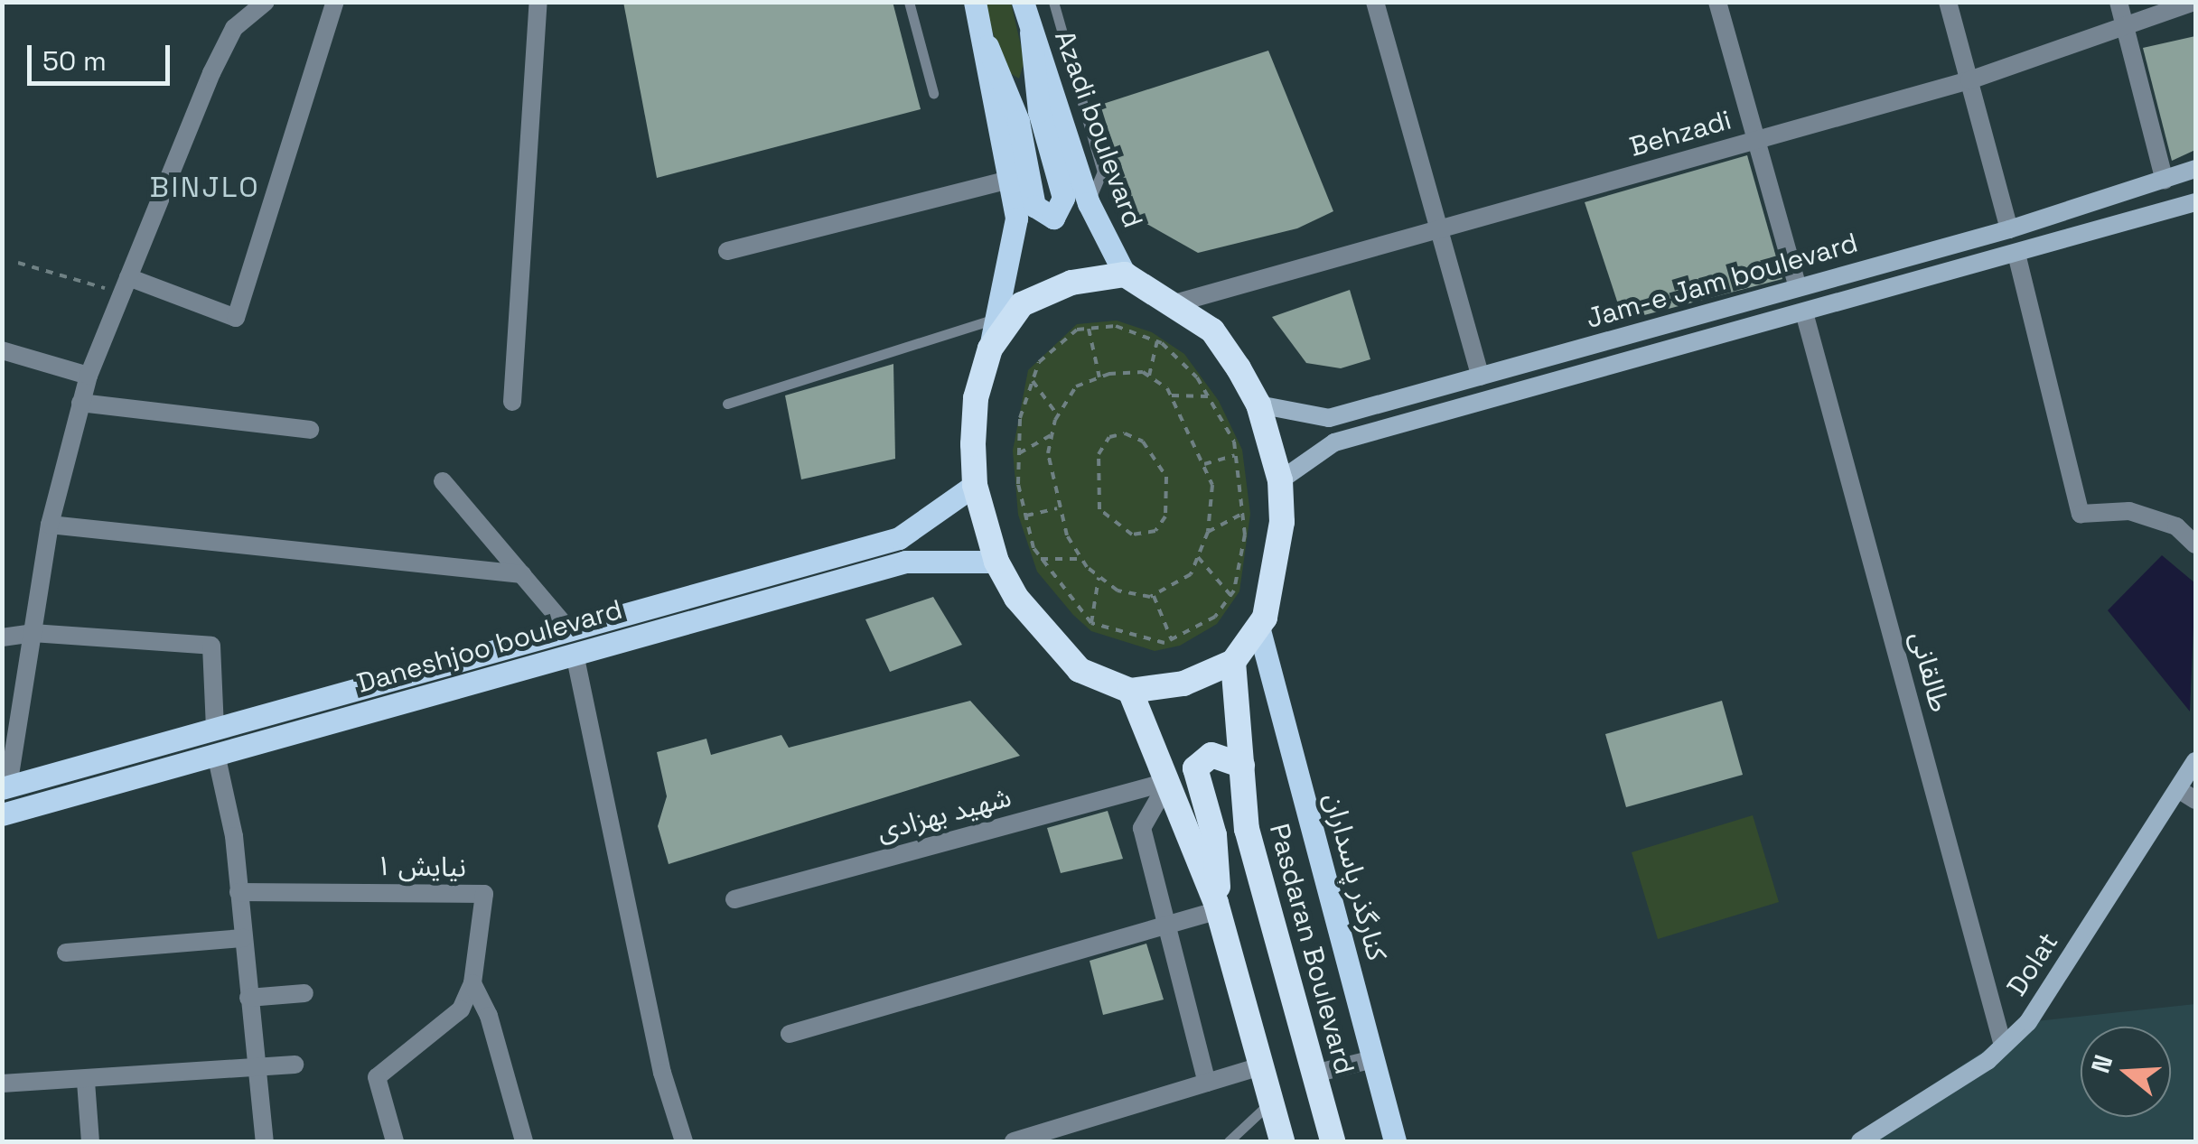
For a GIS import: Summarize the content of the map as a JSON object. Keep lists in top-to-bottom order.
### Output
{
  "streets": {
    "highway": ["Pasdaran Boulevard"],
    "main road": [
      "Azadi boulevard",
      "Jam-e Jam boulevard",
      "Daneshjoo boulevard",
      "کنارگذر پاسداران",
      "Dolat"
    ],
    "street": [
      "Behzadi",
      "طالقانی",
      "شهید بهزادی",
      "نیایش ۱"
    ]
  },
  "crossings": [
    ["Jam-e Jam boulevard", "طالقانی"],
    ["طالقانی", "Dolat"]
  ],
  "districts": ["BINJLO"],
  "scale_bar": "50 m",
  "north": "left"
}
